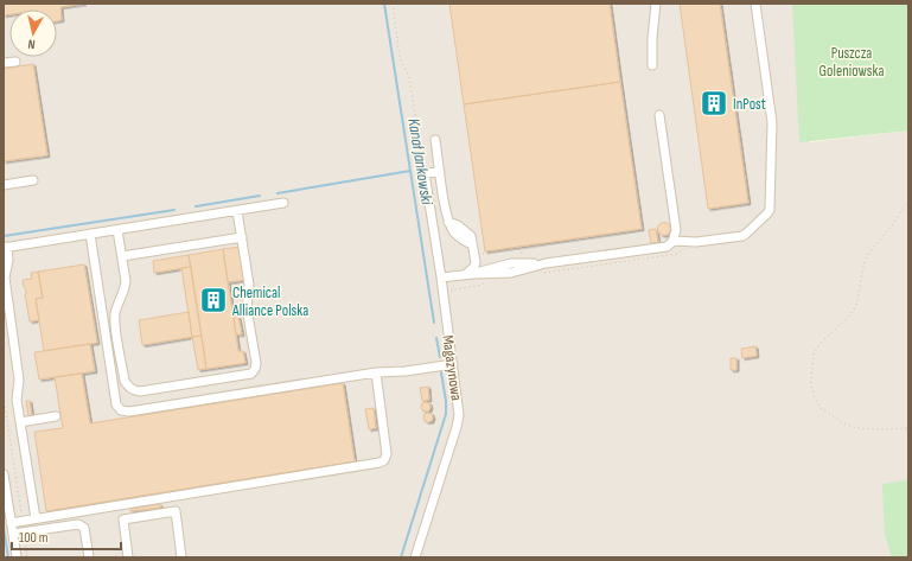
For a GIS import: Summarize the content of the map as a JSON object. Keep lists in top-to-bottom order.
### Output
{
  "streets": {
    "street": ["Magazynowa"]
  },
  "water": ["Kanał Jankowski"],
  "parks": ["Puszcza Goleniowska"],
  "places": {
    "building": ["InPost", "Chemical Alliance Polska"]
  },
  "scale_bar": "100 m",
  "north": "bottom"
}
